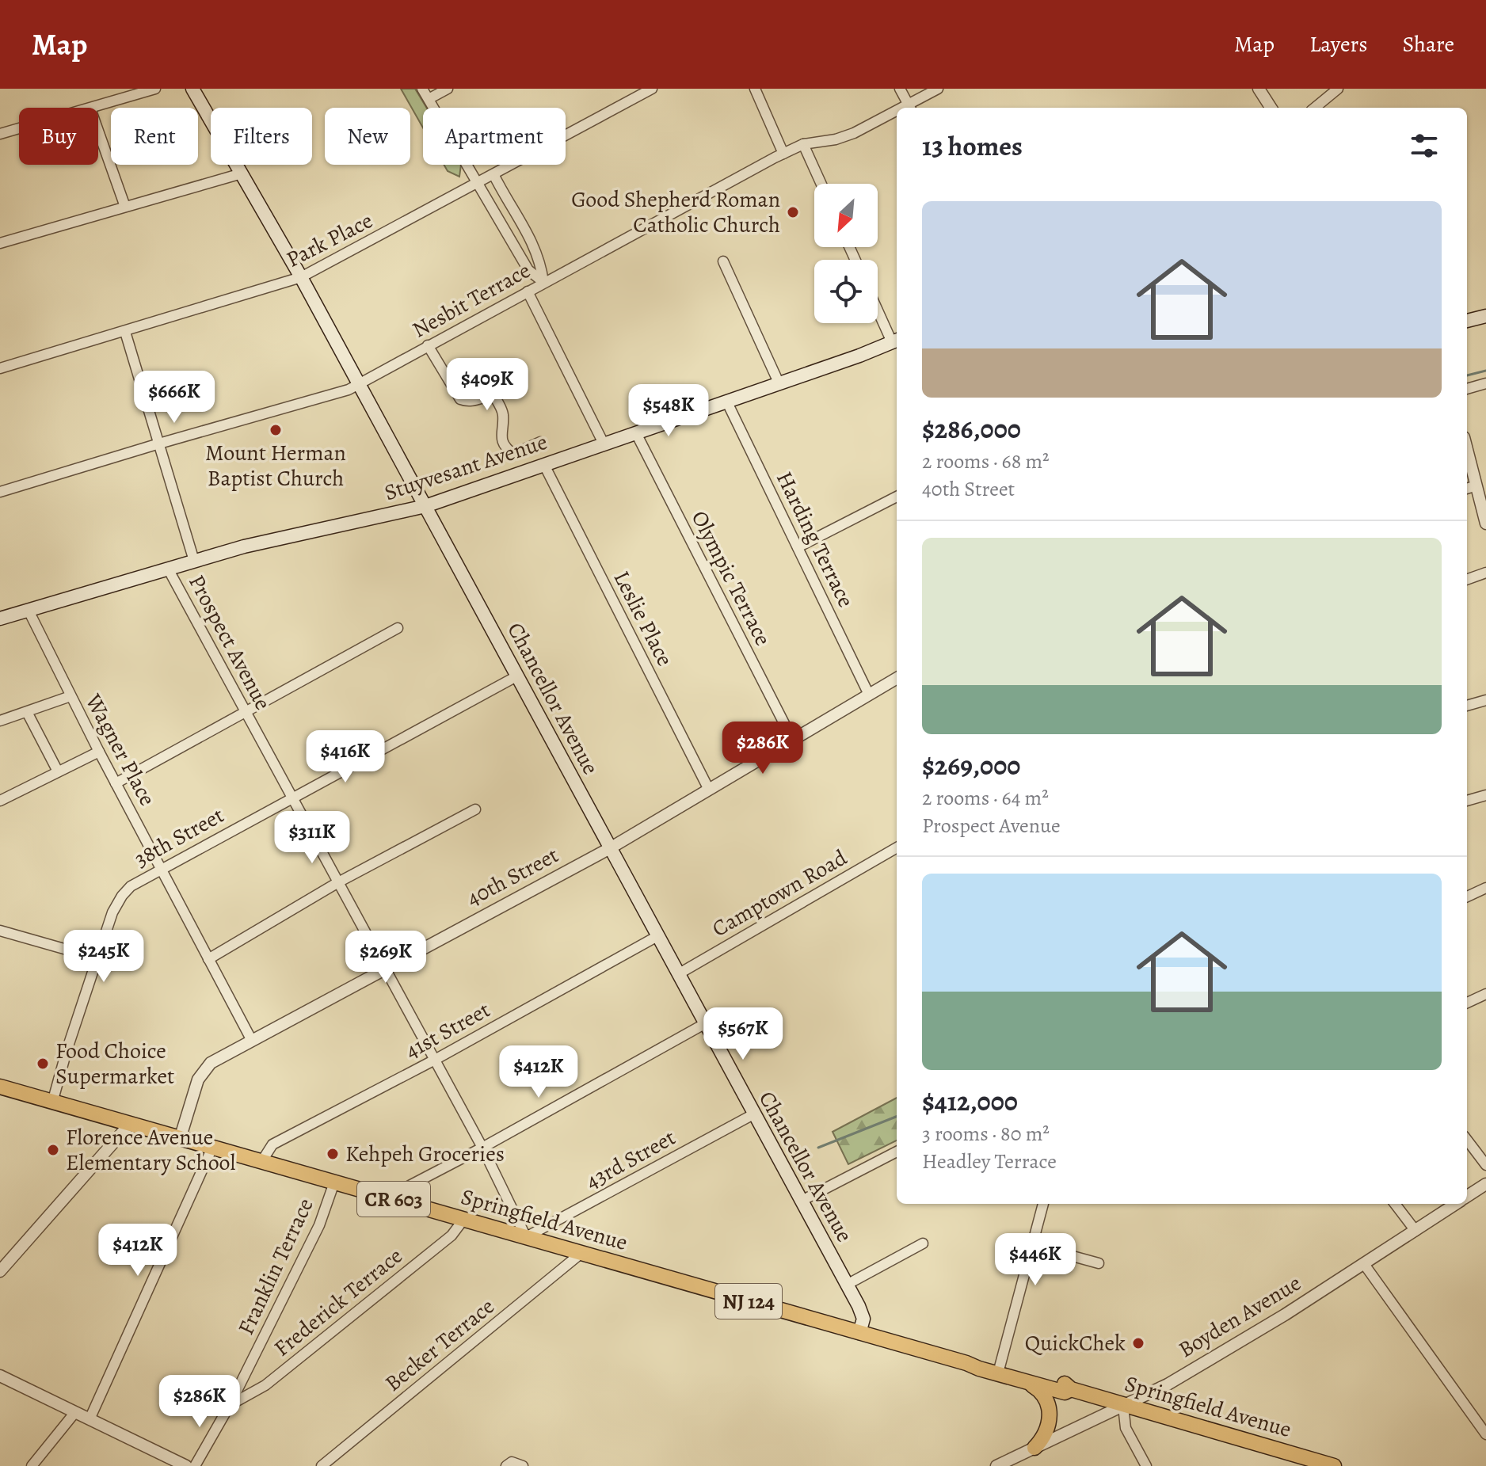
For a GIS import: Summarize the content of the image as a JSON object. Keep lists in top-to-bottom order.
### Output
{
  "streets": {
    "main road": [
      "Stuyvesant Avenue",
      "Chancellor Avenue",
      "CR 603",
      "Springfield Avenue",
      "NJ 124"
    ],
    "street": [
      "Park Place",
      "Nesbit Terrace",
      "Harding Terrace",
      "Olympic Terrace",
      "Leslie Place",
      "Prospect Avenue",
      "Wagner Place",
      "38th Street",
      "40th Street",
      "Camptown Road",
      "41st Street",
      "43rd Street",
      "Franklin Terrace",
      "Frederick Terrace",
      "Boyden Avenue",
      "Becker Terrace"
    ]
  },
  "crossings": [
    ["Park Place", "Prospect Avenue"],
    ["Park Place", "Chancellor Avenue"],
    ["Nesbit Terrace", "Prospect Avenue"],
    ["Nesbit Terrace", "Chancellor Avenue"],
    ["Stuyvesant Avenue", "Harding Terrace"],
    ["Stuyvesant Avenue", "Olympic Terrace"],
    ["Stuyvesant Avenue", "Leslie Place"],
    ["Stuyvesant Avenue", "Prospect Avenue"],
    ["Stuyvesant Avenue", "Chancellor Avenue"],
    ["Stuyvesant Avenue", "Wagner Place"],
    ["Harding Terrace", "40th Street"],
    ["Olympic Terrace", "40th Street"],
    ["Leslie Place", "40th Street"],
    ["Prospect Avenue", "38th Street"],
    ["Prospect Avenue", "40th Street"],
    ["Prospect Avenue", "41st Street"],
    ["Prospect Avenue", "43rd Street"],
    ["Prospect Avenue", "Springfield Avenue"],
    ["Chancellor Avenue", "38th Street"],
    ["Chancellor Avenue", "40th Street"],
    ["Chancellor Avenue", "Camptown Road"],
    ["Chancellor Avenue", "41st Street"],
    ["Chancellor Avenue", "43rd Street"],
    ["Chancellor Avenue", "Springfield Avenue"],
    ["Wagner Place", "38th Street"],
    ["Wagner Place", "40th Street"],
    ["38th Street", "Springfield Avenue"],
    ["40th Street", "Springfield Avenue"],
    ["41st Street", "Springfield Avenue"],
    ["43rd Street", "Springfield Avenue"],
    ["Springfield Avenue", "Franklin Terrace"],
    ["Springfield Avenue", "Frederick Terrace"],
    ["Springfield Avenue", "Boyden Avenue"],
    ["Springfield Avenue", "Becker Terrace"],
    ["Franklin Terrace", "Frederick Terrace"]
  ],
  "places": [
    "Good Shepherd Roman Catholic Church",
    "Mount Herman Baptist Church",
    "Food Choice Supermarket",
    "Florence Avenue Elementary School",
    "Kehpeh Groceries",
    "QuickChek"
  ],
  "north": "bottom left",
  "page": {
    "header": "Map",
    "nav": ["Map", "Layers", "Share"],
    "chip": [
      "Buy",
      "Rent",
      "Filters",
      "New",
      "Apartment"
    ],
    "heading": "13 homes",
    "list": [
      {
        "name": "$286,000",
        "note": "2 rooms · 68 m² · 40th Street"
      },
      {
        "name": "$269,000",
        "note": "2 rooms · 64 m² · Prospect Avenue"
      },
      {
        "name": "$412,000",
        "note": "3 rooms · 80 m² · Headley Terrace"
      }
    ],
    "price": [
      "$409K",
      "$666K",
      "$548K",
      "$286K",
      "$416K",
      "$311K",
      "$245K",
      "$269K",
      "$567K",
      "$412K",
      "$412K",
      "$446K",
      "$286K"
    ]
  }
}
